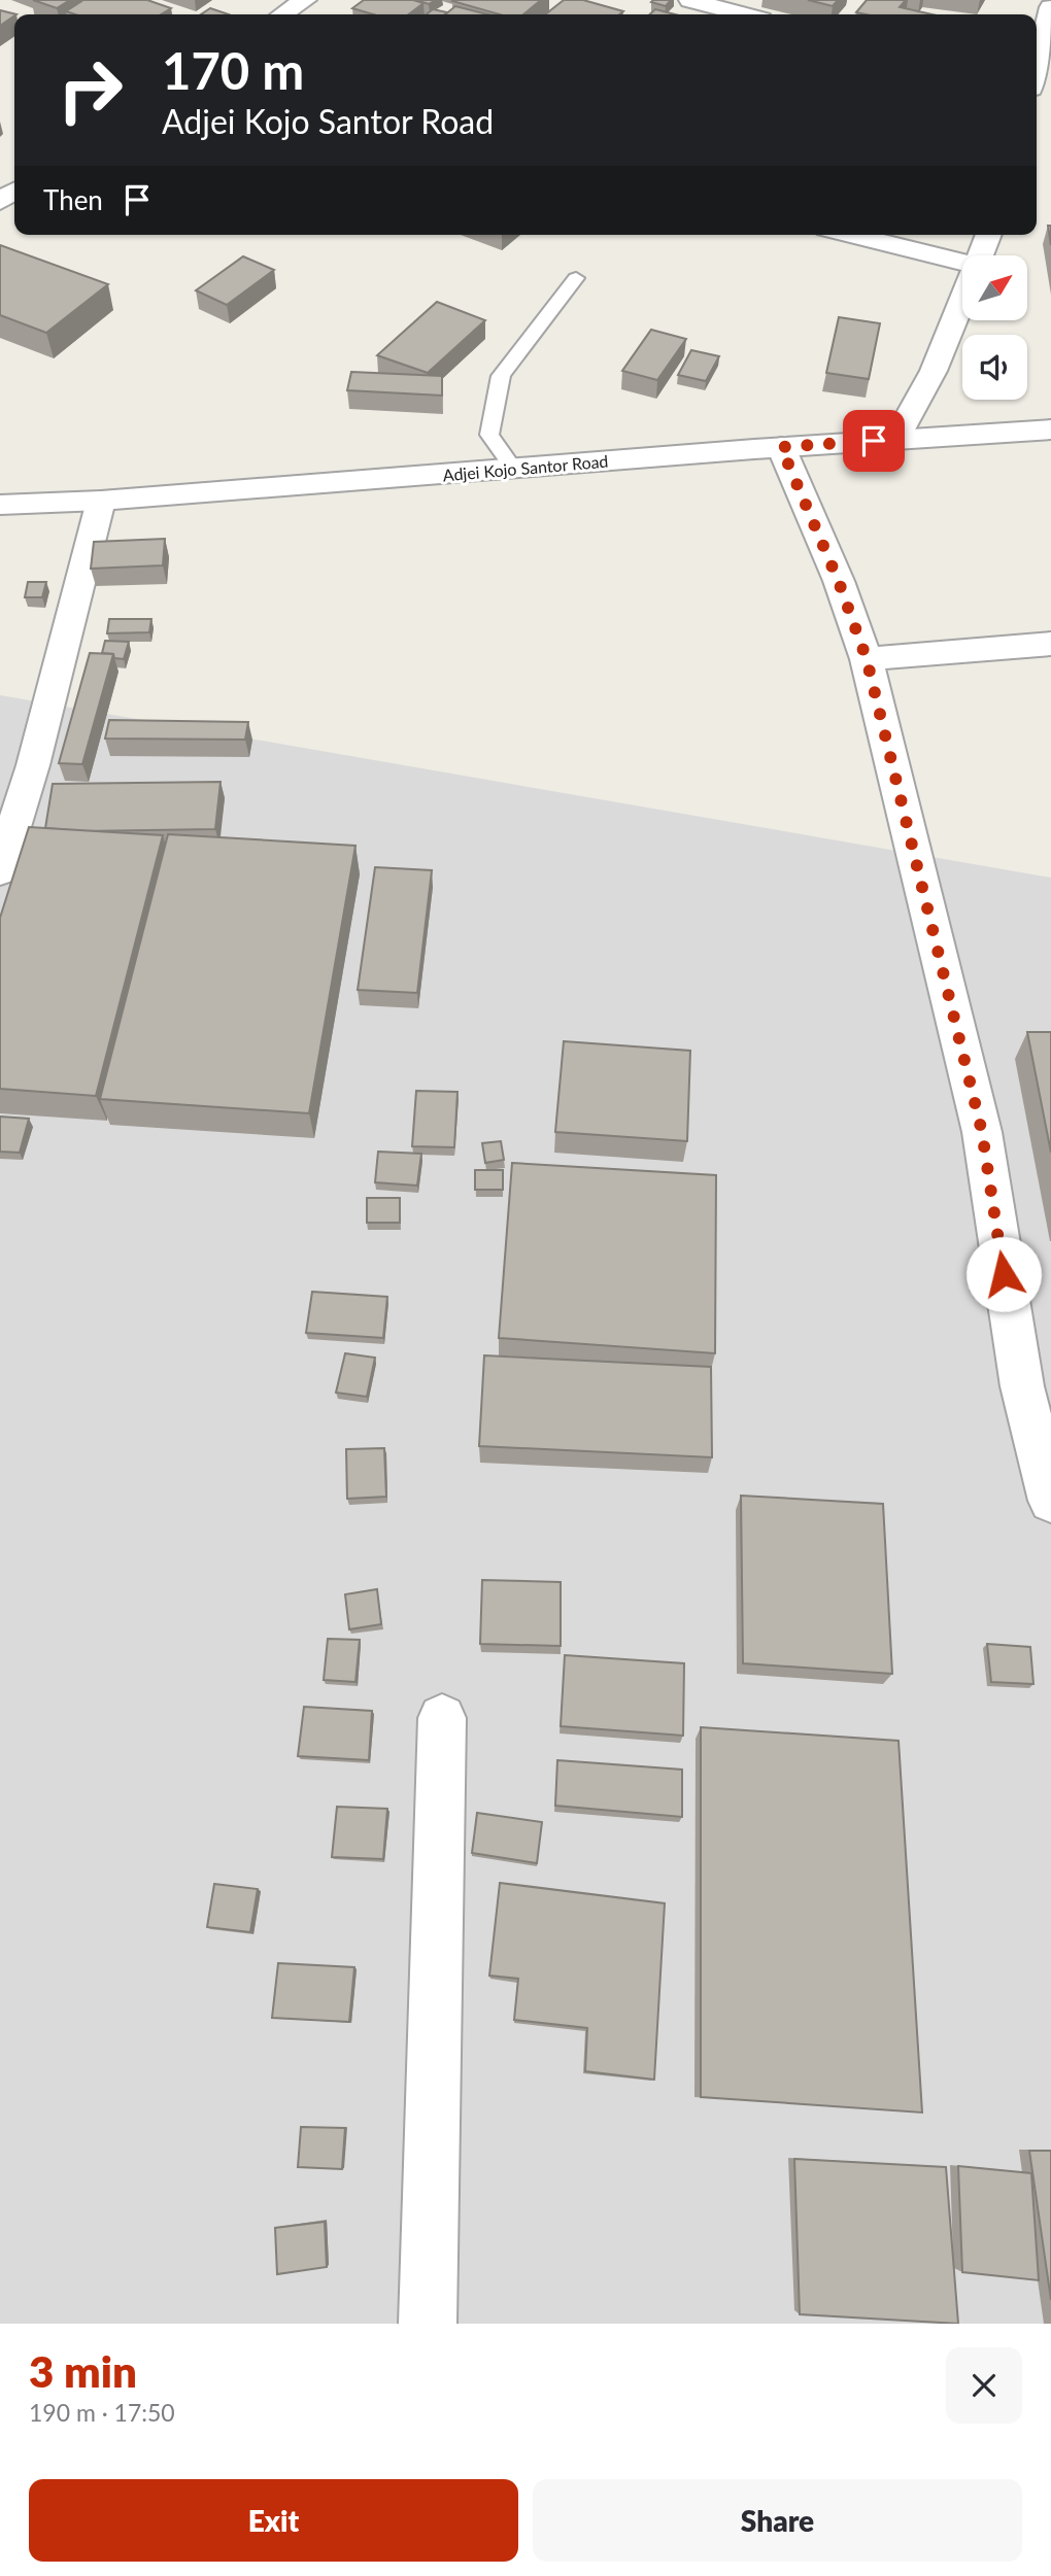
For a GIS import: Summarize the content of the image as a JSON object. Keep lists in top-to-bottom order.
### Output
{
  "streets": {
    "street": ["Adjei Kojo Santor Road"]
  },
  "north": "top right",
  "page": {
    "turn": ["170 m", "Adjei Kojo Santor Road"],
    "then": "Then",
    "heading": ["3 min", "190 m · 17:50"],
    "buttons": ["Exit", "Share"]
  }
}
